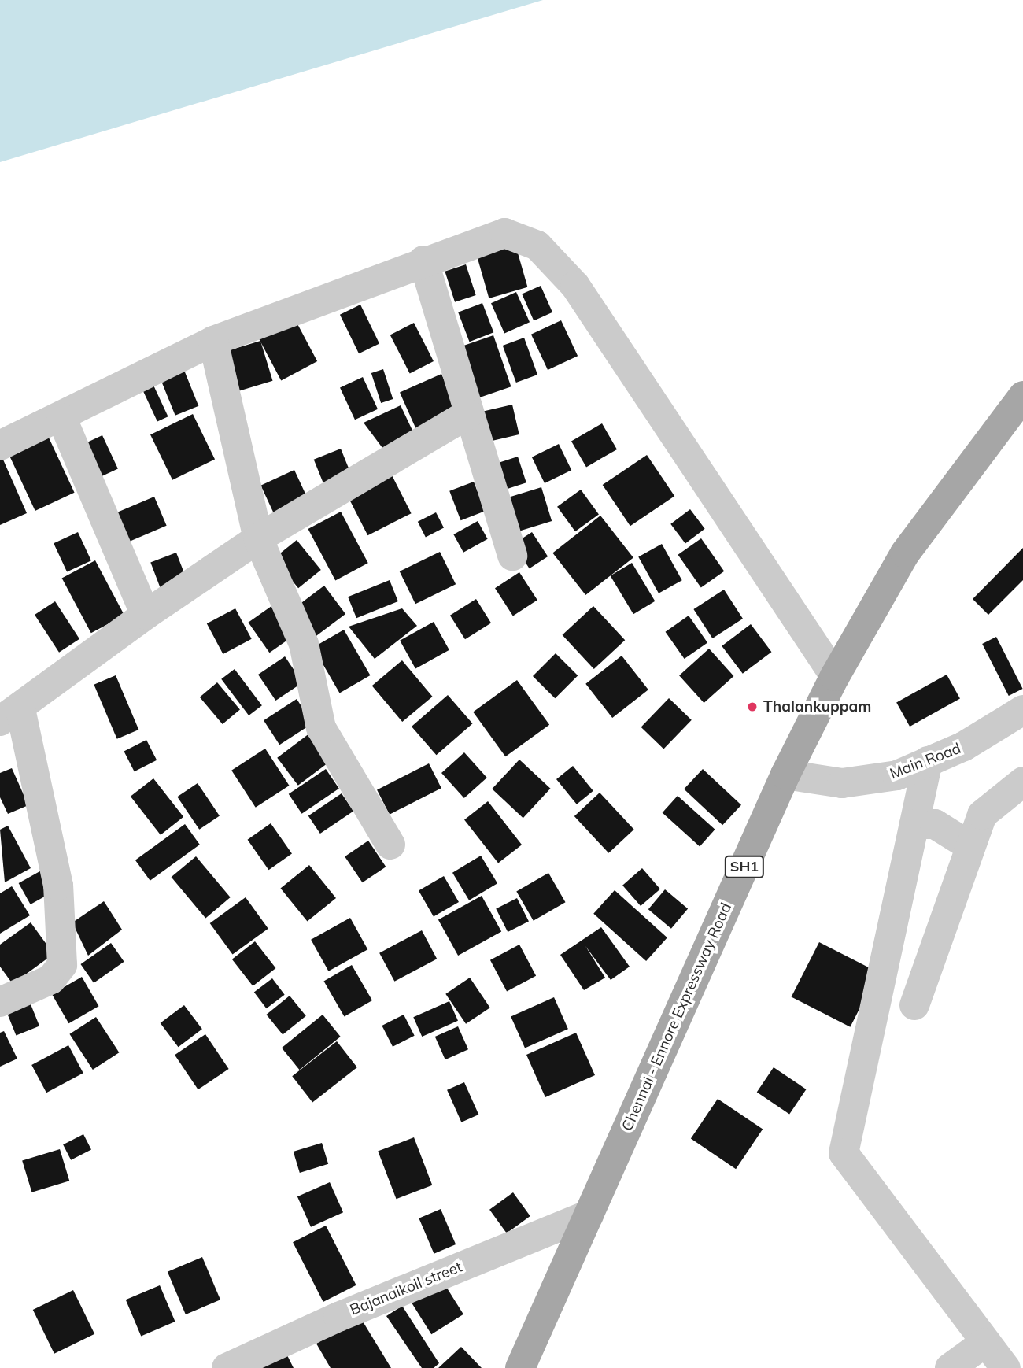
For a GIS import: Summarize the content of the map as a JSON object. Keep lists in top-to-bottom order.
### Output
{
  "streets": {
    "main road": ["SH1", "Chennai - Ennore Expressway Road"],
    "street": ["Main Road", "Bajanaikoil street"]
  },
  "crossings": [
    ["Main Road", "Chennai - Ennore Expressway Road"],
    ["Chennai - Ennore Expressway Road", "Bajanaikoil street"]
  ],
  "places": ["Thalankuppam"]
}
